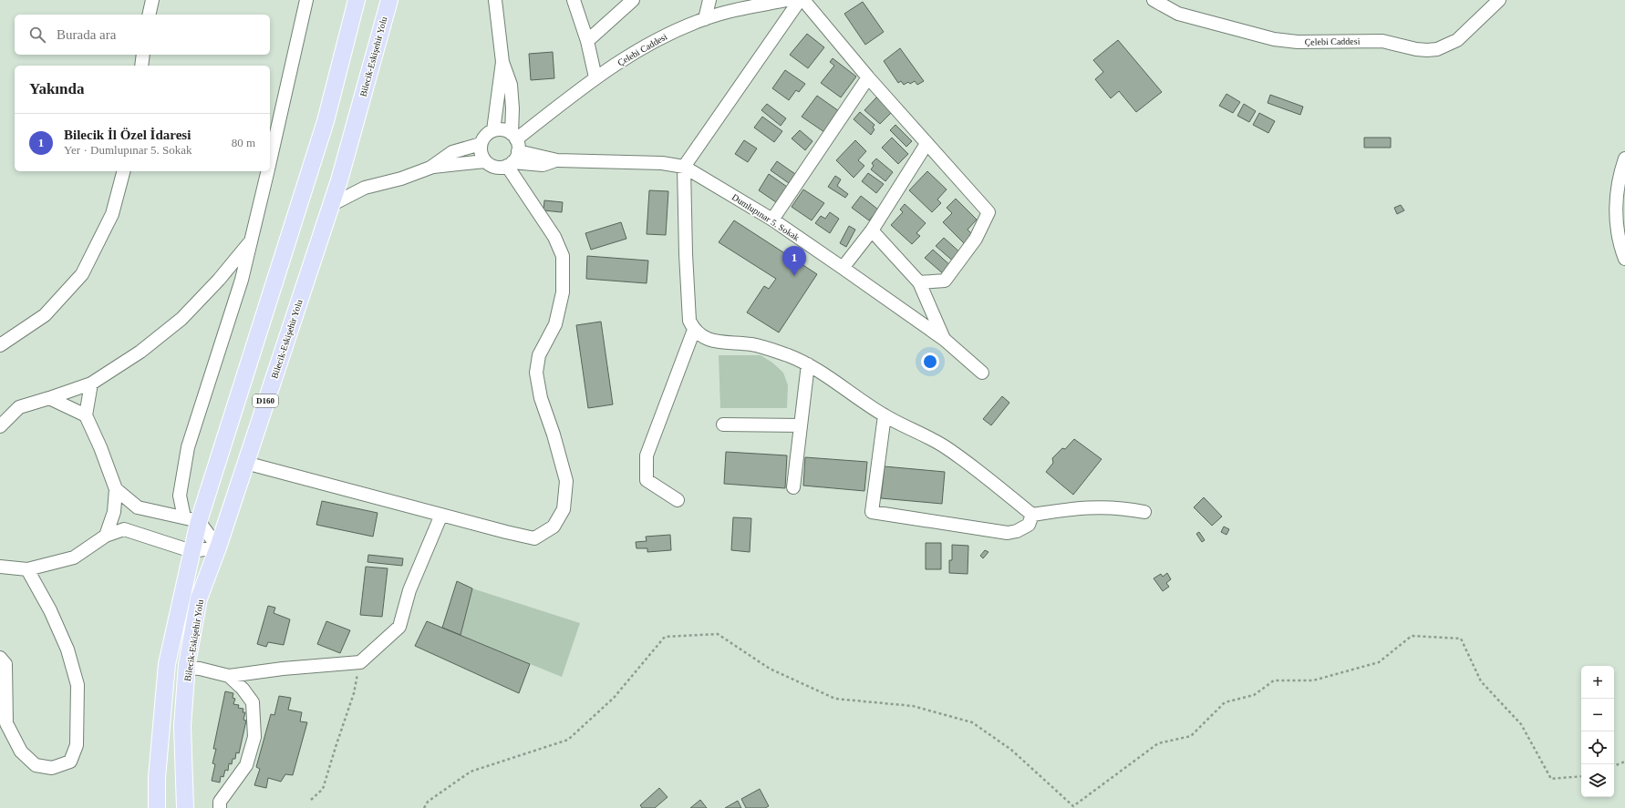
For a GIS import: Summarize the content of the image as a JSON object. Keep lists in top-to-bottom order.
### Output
{
  "streets": {
    "main road": ["Bilecik-Eskişehir Yolu", "D160"],
    "street": ["Çelebi Caddesi", "Dumlupınar 5. Sokak"]
  },
  "crossings": [
    ["Çelebi Caddesi", "Dumlupınar 5. Sokak"]
  ],
  "page": {
    "search": "Burada ara",
    "heading": "Yakında",
    "list": [
      {
        "mark": "1",
        "name": "Bilecik İl Özel İdaresi",
        "note": "Yer · Dumlupınar 5. Sokak",
        "value": "80 m"
      }
    ],
    "pins": "1",
    "map_buttons": ["+", "−"]
  }
}
